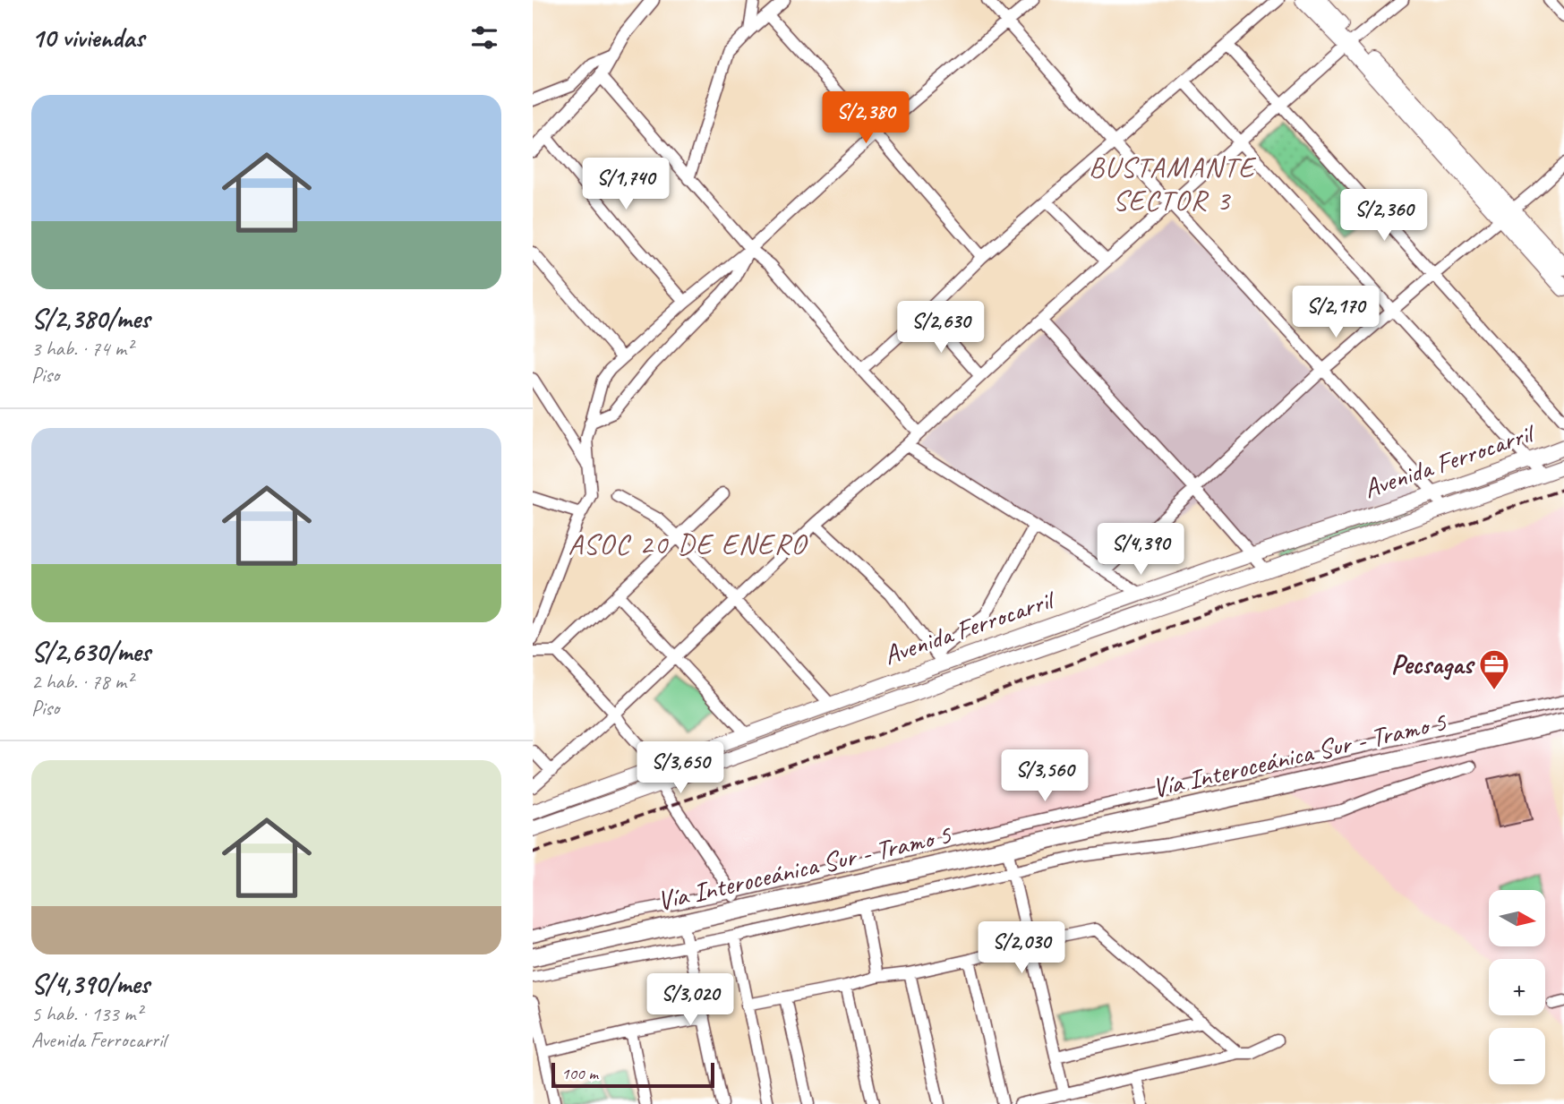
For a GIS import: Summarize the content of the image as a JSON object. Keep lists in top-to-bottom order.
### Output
{
  "streets": {
    "highway": ["Vía Interoceánica Sur - Tramo 5"],
    "main road": ["Avenida Ferrocarril"]
  },
  "districts": ["BUSTAMANTE SECTOR 3", "ASOC 20 DE ENERO"],
  "places": {
    "office": ["Pecsagas"]
  },
  "scale_bar": "100 m",
  "north": "right",
  "page": {
    "heading": "10 viviendas",
    "list": [
      {
        "name": "S/2,380/mes",
        "note": "3 hab. · 74 m² · Piso"
      },
      {
        "name": "S/2,630/mes",
        "note": "2 hab. · 78 m² · Piso"
      },
      {
        "name": "S/4,390/mes",
        "note": "5 hab. · 133 m² · Avenida Ferrocarril"
      }
    ],
    "price": [
      "S/2,380",
      "S/1,740",
      "S/2,360",
      "S/2,170",
      "S/2,630",
      "S/4,390",
      "S/3,650",
      "S/3,560",
      "S/2,030",
      "S/3,020"
    ],
    "map_buttons": ["+", "−"],
    "scale": "100 m"
  }
}
